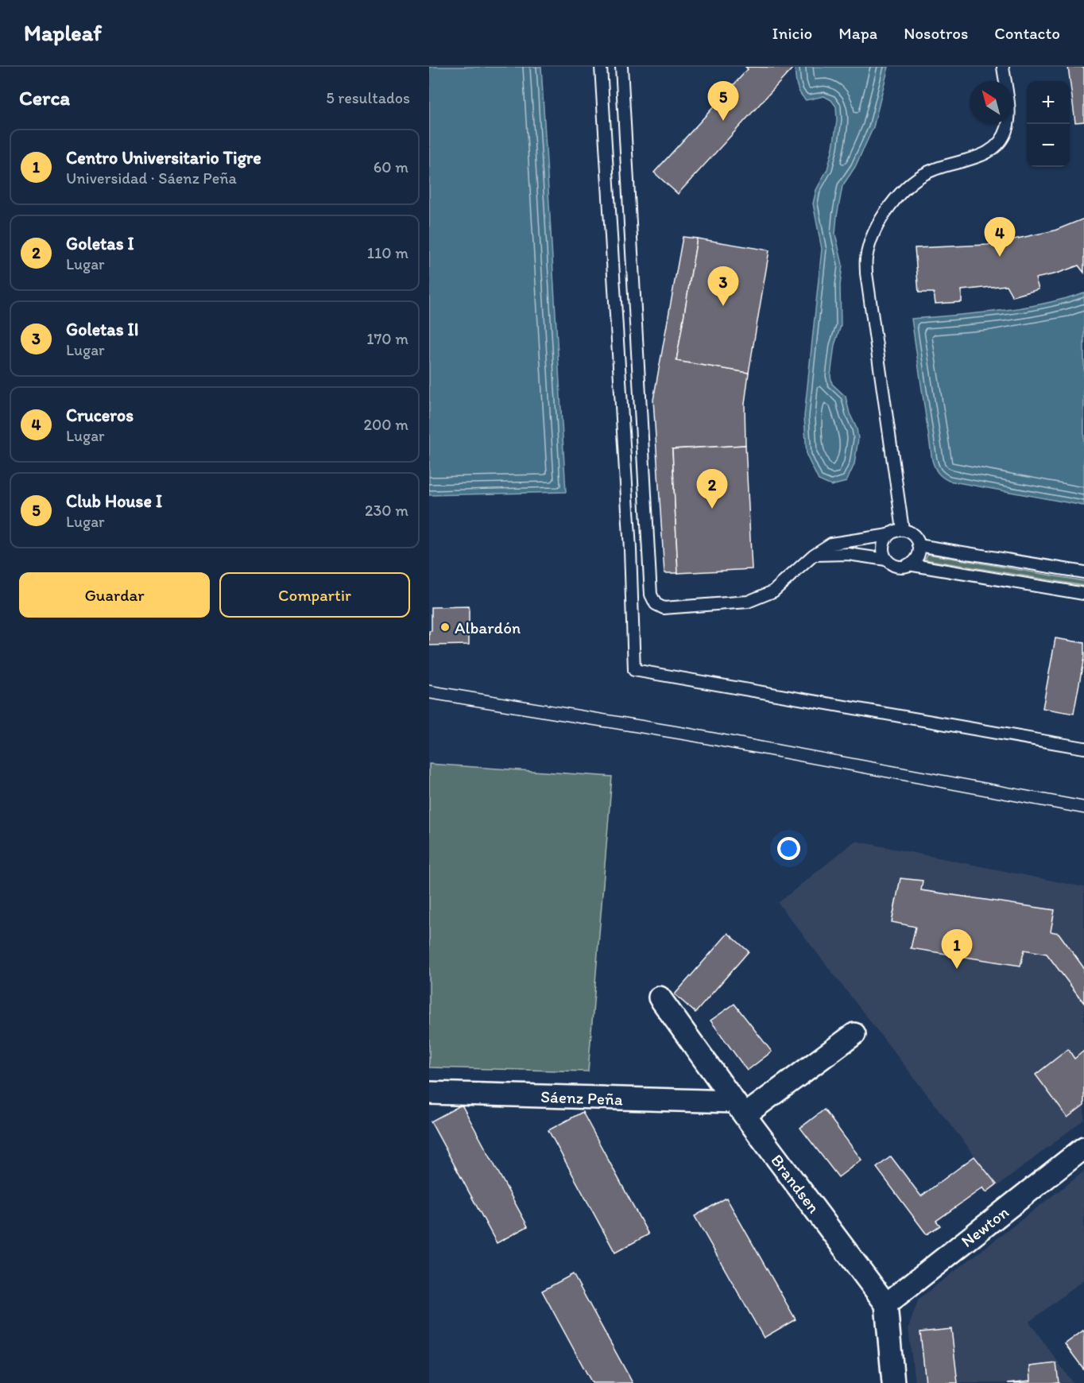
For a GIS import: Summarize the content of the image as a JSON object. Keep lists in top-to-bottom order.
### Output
{
  "streets": {
    "street": ["Sáenz Peña", "Brandsen", "Newton"]
  },
  "crossings": [
    ["Sáenz Peña", "Brandsen"],
    ["Brandsen", "Newton"]
  ],
  "places": ["Albardón"],
  "north": "top left",
  "page": {
    "header": "Mapleaf",
    "nav": [
      "Inicio",
      "Mapa",
      "Nosotros",
      "Contacto"
    ],
    "heading": ["Cerca", "5 resultados"],
    "map_buttons": ["+", "−"],
    "pins": [
      "5",
      "4",
      "3",
      "2",
      "1"
    ],
    "list": [
      {
        "mark": "1",
        "name": "Centro Universitario Tigre",
        "note": "Universidad · Sáenz Peña",
        "value": "60 m"
      },
      {
        "mark": "2",
        "name": "Goletas I",
        "note": "Lugar",
        "value": "110 m"
      },
      {
        "mark": "3",
        "name": "Goletas II",
        "note": "Lugar",
        "value": "170 m"
      },
      {
        "mark": "4",
        "name": "Cruceros",
        "note": "Lugar",
        "value": "200 m"
      },
      {
        "mark": "5",
        "name": "Club House I",
        "note": "Lugar",
        "value": "230 m"
      }
    ],
    "buttons": ["Guardar", "Compartir"]
  }
}
